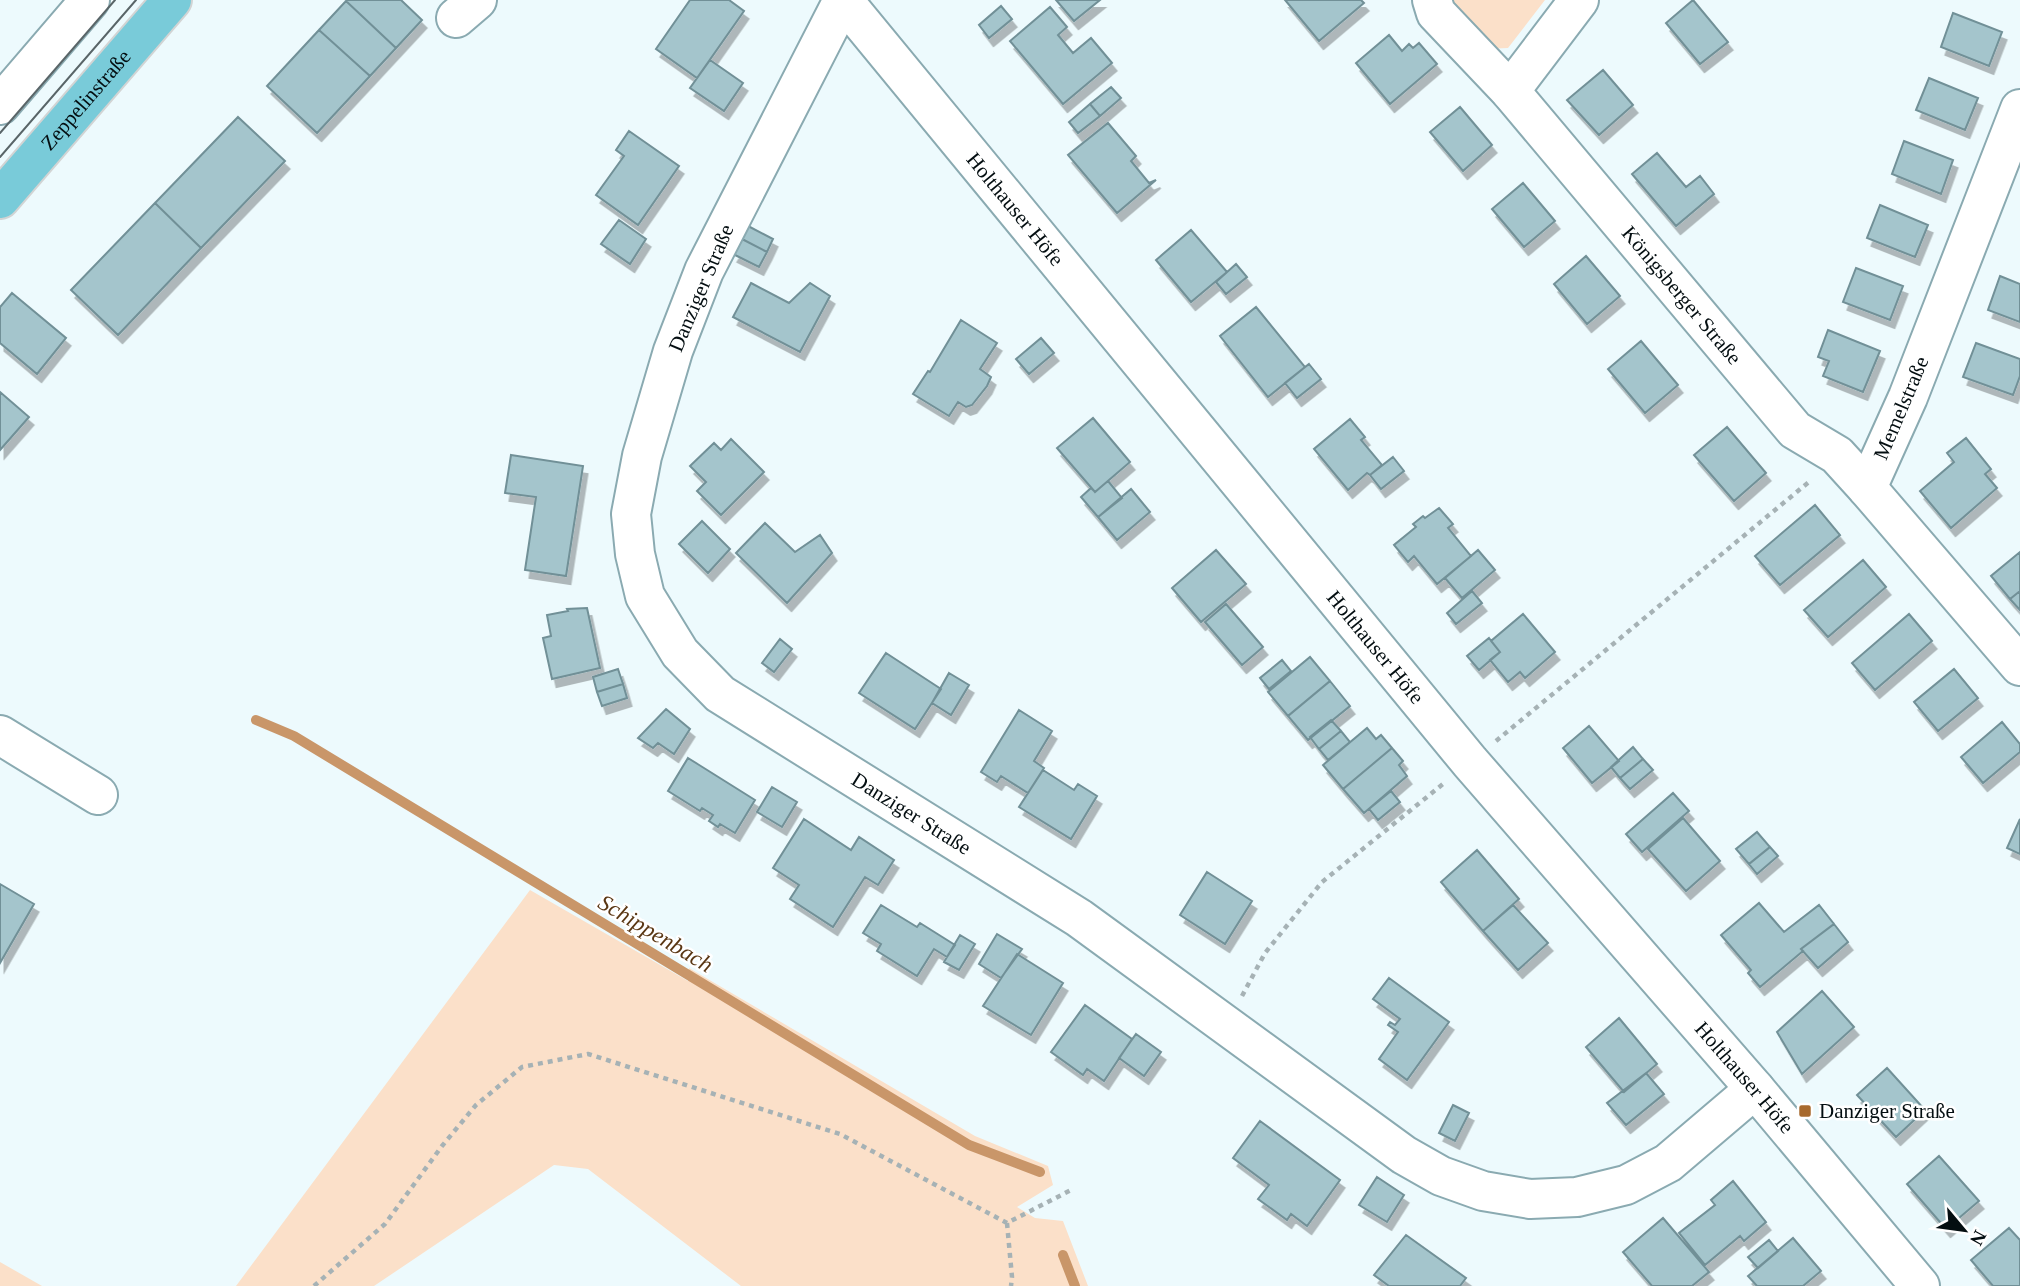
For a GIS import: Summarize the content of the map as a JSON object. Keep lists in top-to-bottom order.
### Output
{
  "streets": {
    "main road": ["Zeppelinstraße"],
    "street": [
      "Holthauser Höfe",
      "Danziger Straße",
      "Königsberger Straße",
      "Memelstraße"
    ]
  },
  "crossings": [
    ["Holthauser Höfe", "Danziger Straße"],
    ["Königsberger Straße", "Memelstraße"]
  ],
  "water": ["Schippenbach"],
  "places": {
    "transit": ["Danziger Straße"]
  },
  "north": "bottom right"
}
